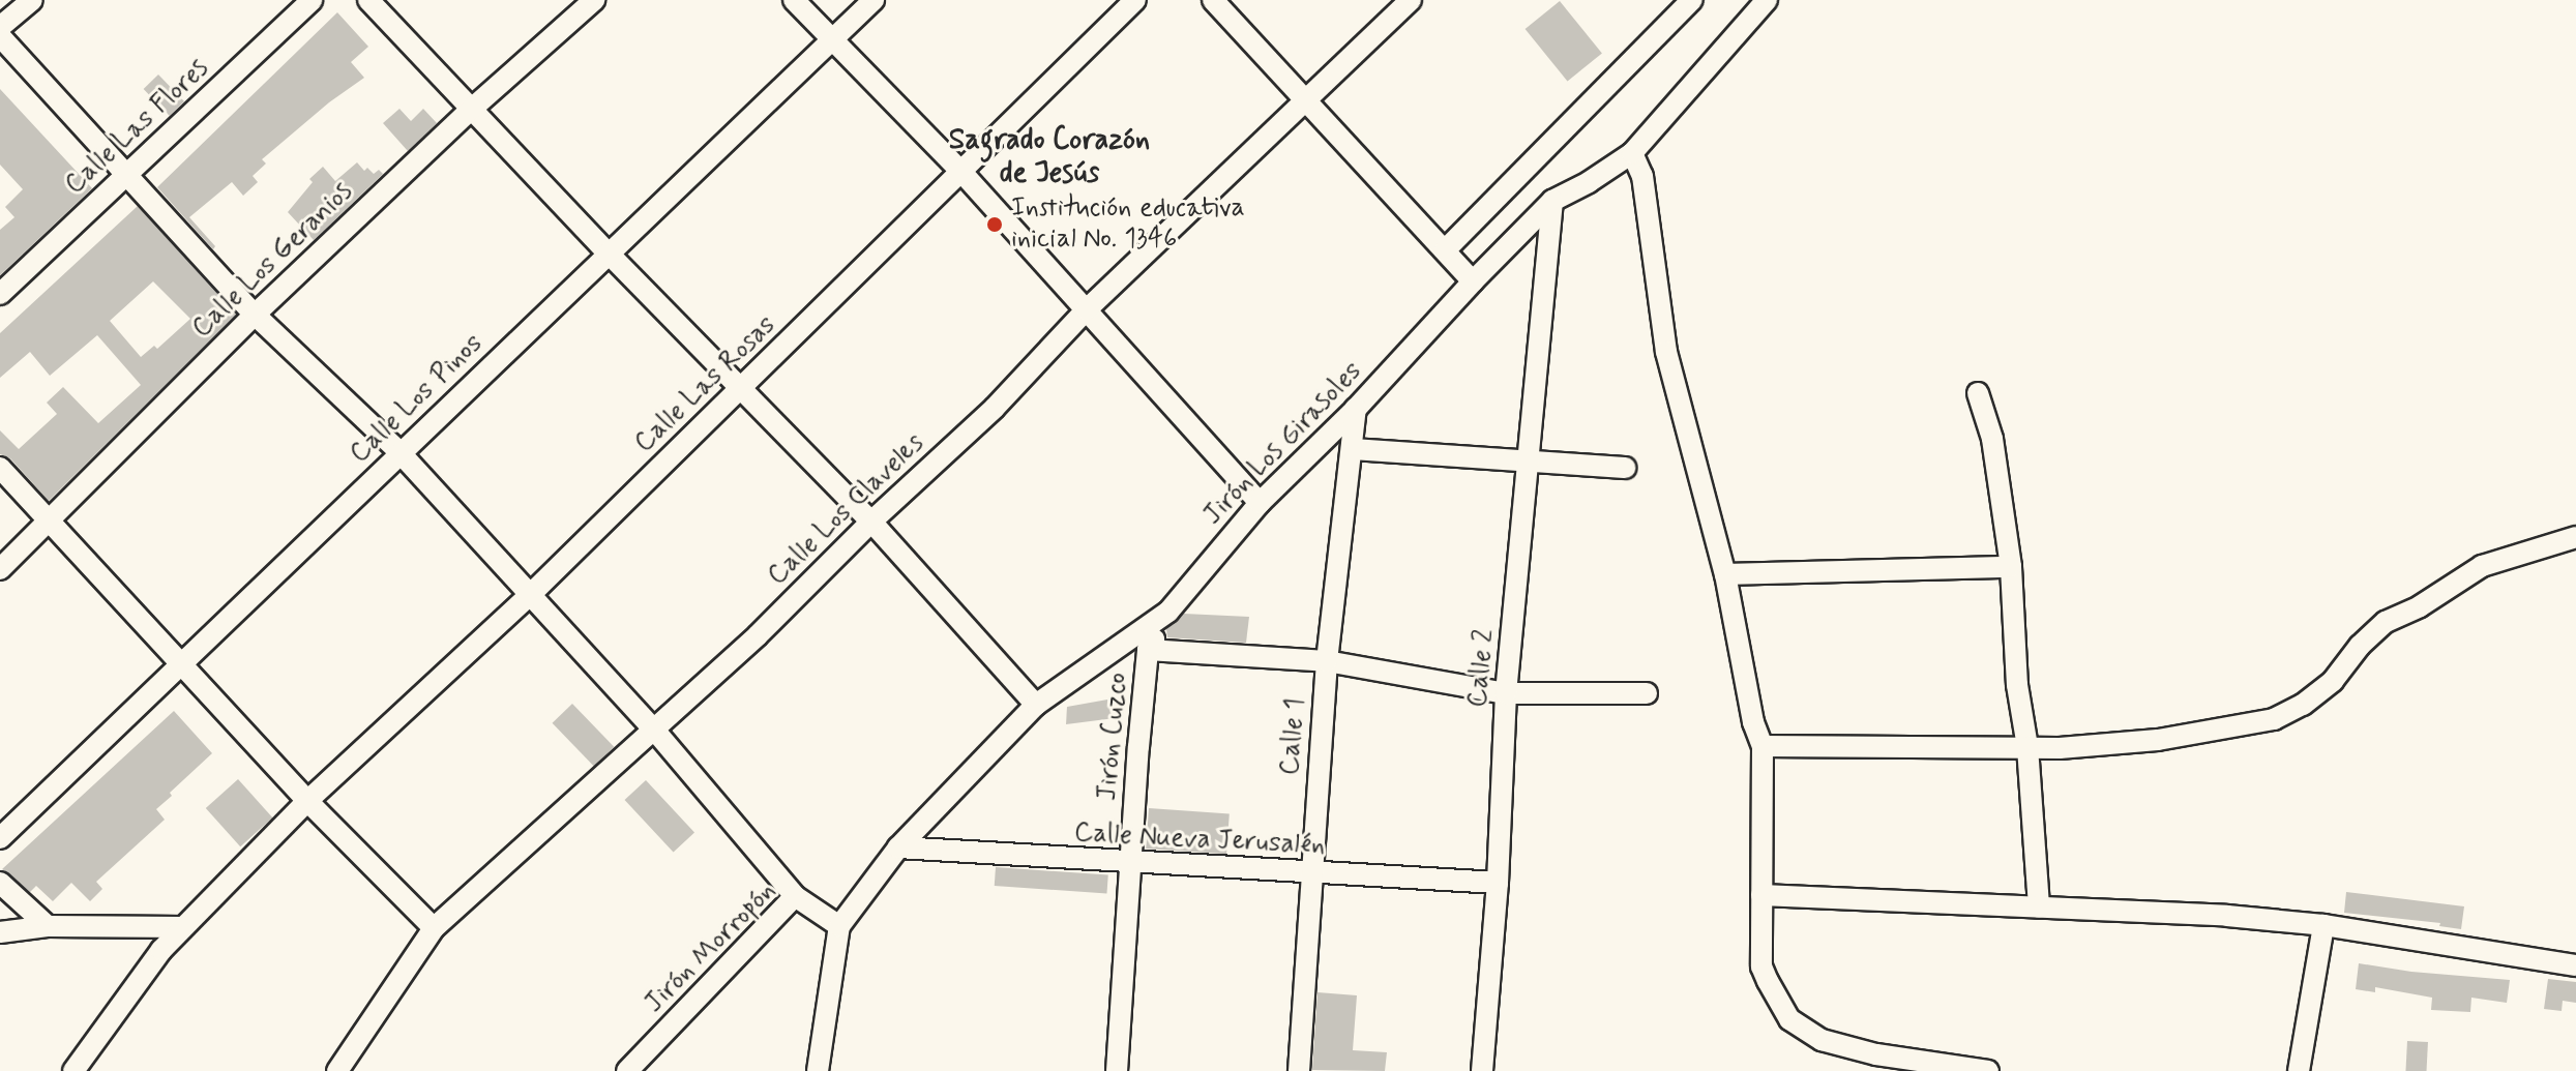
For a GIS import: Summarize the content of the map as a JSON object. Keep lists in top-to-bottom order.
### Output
{
  "streets": {
    "street": [
      "Calle Las Flores",
      "Calle Los Geranios",
      "Calle Las Rosas",
      "Calle Los Pinos",
      "Jirón Los Girasoles",
      "Calle Los Claveles",
      "Calle 2",
      "Jirón Cuzco",
      "Calle 1",
      "Calle Nueva Jerusalén",
      "Jirón Morropón"
    ]
  },
  "crossings": [
    ["Jirón Los Girasoles", "Calle 2"],
    ["Jirón Los Girasoles", "Jirón Cuzco"],
    ["Jirón Los Girasoles", "Calle 1"],
    ["Jirón Los Girasoles", "Calle Nueva Jerusalén"],
    ["Jirón Los Girasoles", "Jirón Morropón"],
    ["Calle 2", "Calle Nueva Jerusalén"],
    ["Jirón Cuzco", "Calle Nueva Jerusalén"],
    ["Calle 1", "Calle Nueva Jerusalén"]
  ],
  "districts": ["Sagrado Corazón de Jesús"],
  "places": ["Institución educativa inicial No. 1346"]
}
